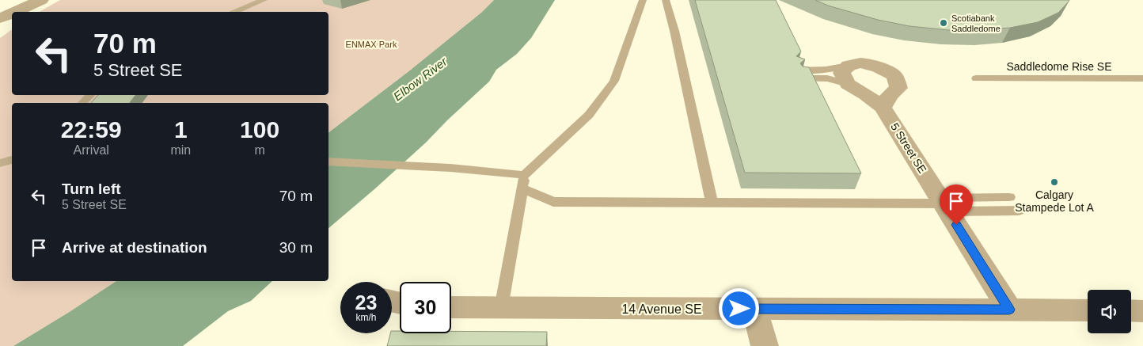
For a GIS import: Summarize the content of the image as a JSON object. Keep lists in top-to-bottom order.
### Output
{
  "streets": {
    "street": ["5 Street SE", "14 Avenue SE"],
    "lane": ["Saddledome Rise SE"]
  },
  "crossings": [
    ["5 Street SE", "14 Avenue SE"]
  ],
  "water": ["Elbow River"],
  "parks": ["ENMAX Park"],
  "places": ["Scotiabank Saddledome", "Calgary Stampede Lot A"],
  "page": {
    "turn": ["70 m", "5 Street SE"],
    "eta": [
      "22:59",
      "Arrival",
      "1",
      "min",
      "100",
      "m"
    ],
    "list": [
      {
        "name": "Turn left",
        "note": "5 Street SE",
        "value": "70 m"
      },
      {
        "name": "Arrive at destination",
        "value": "30 m"
      }
    ],
    "speed": "23 km/h",
    "limit": "30"
  }
}
